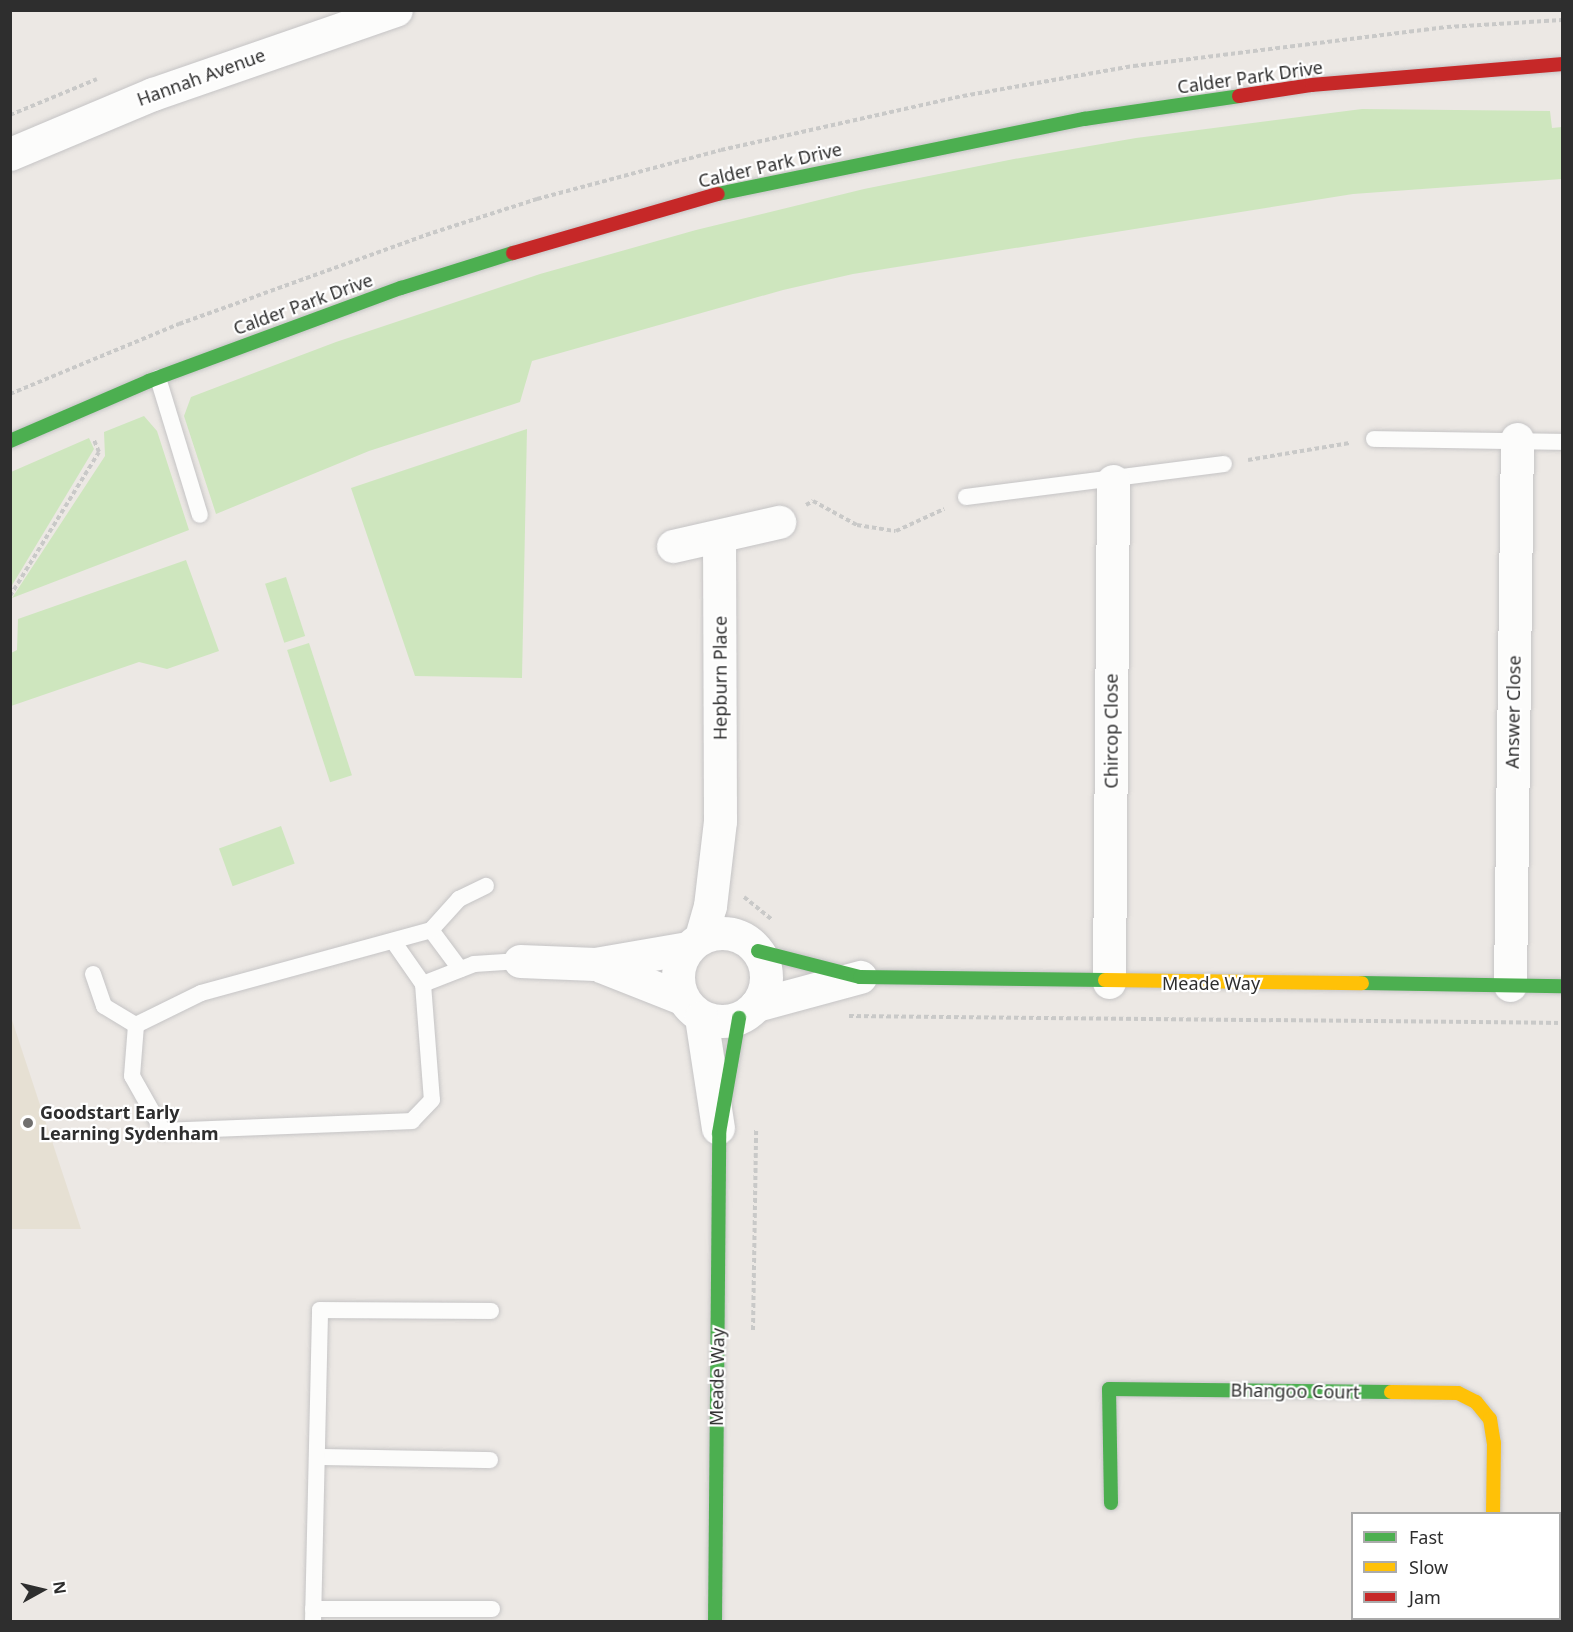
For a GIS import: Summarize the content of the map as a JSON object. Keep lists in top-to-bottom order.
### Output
{
  "streets": {
    "street": [
      "Hannah Avenue",
      "Calder Park Drive",
      "Hepburn Place",
      "Answer Close",
      "Chircop Close",
      "Meade Way",
      "Bhangoo Court"
    ]
  },
  "crossings": [
    ["Hepburn Place", "Meade Way"],
    ["Answer Close", "Meade Way"],
    ["Chircop Close", "Meade Way"]
  ],
  "places": ["Goodstart Early Learning Sydenham"],
  "legend": ["Fast", "Slow", "Jam"],
  "north": "right"
}
